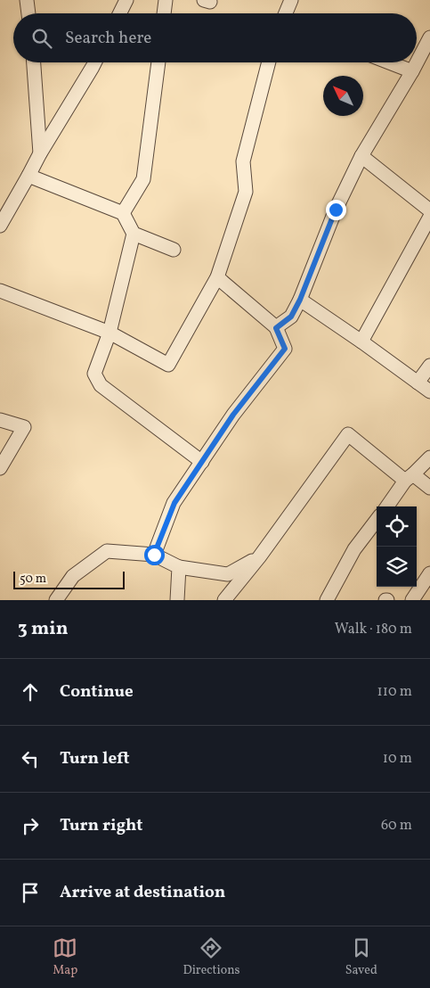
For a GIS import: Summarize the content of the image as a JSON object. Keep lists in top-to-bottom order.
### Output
{
  "scale_bar": "50 m",
  "north": "top left",
  "page": {
    "search": "Search here",
    "scale": "50 m",
    "heading": ["3 min", "Walk · 180 m"],
    "list": [
      ["Continue", "110 m"],
      ["Turn left", "10 m"],
      ["Turn right", "60 m"],
      "Arrive at destination"
    ],
    "nav": ["Map", "Directions", "Saved"]
  }
}
